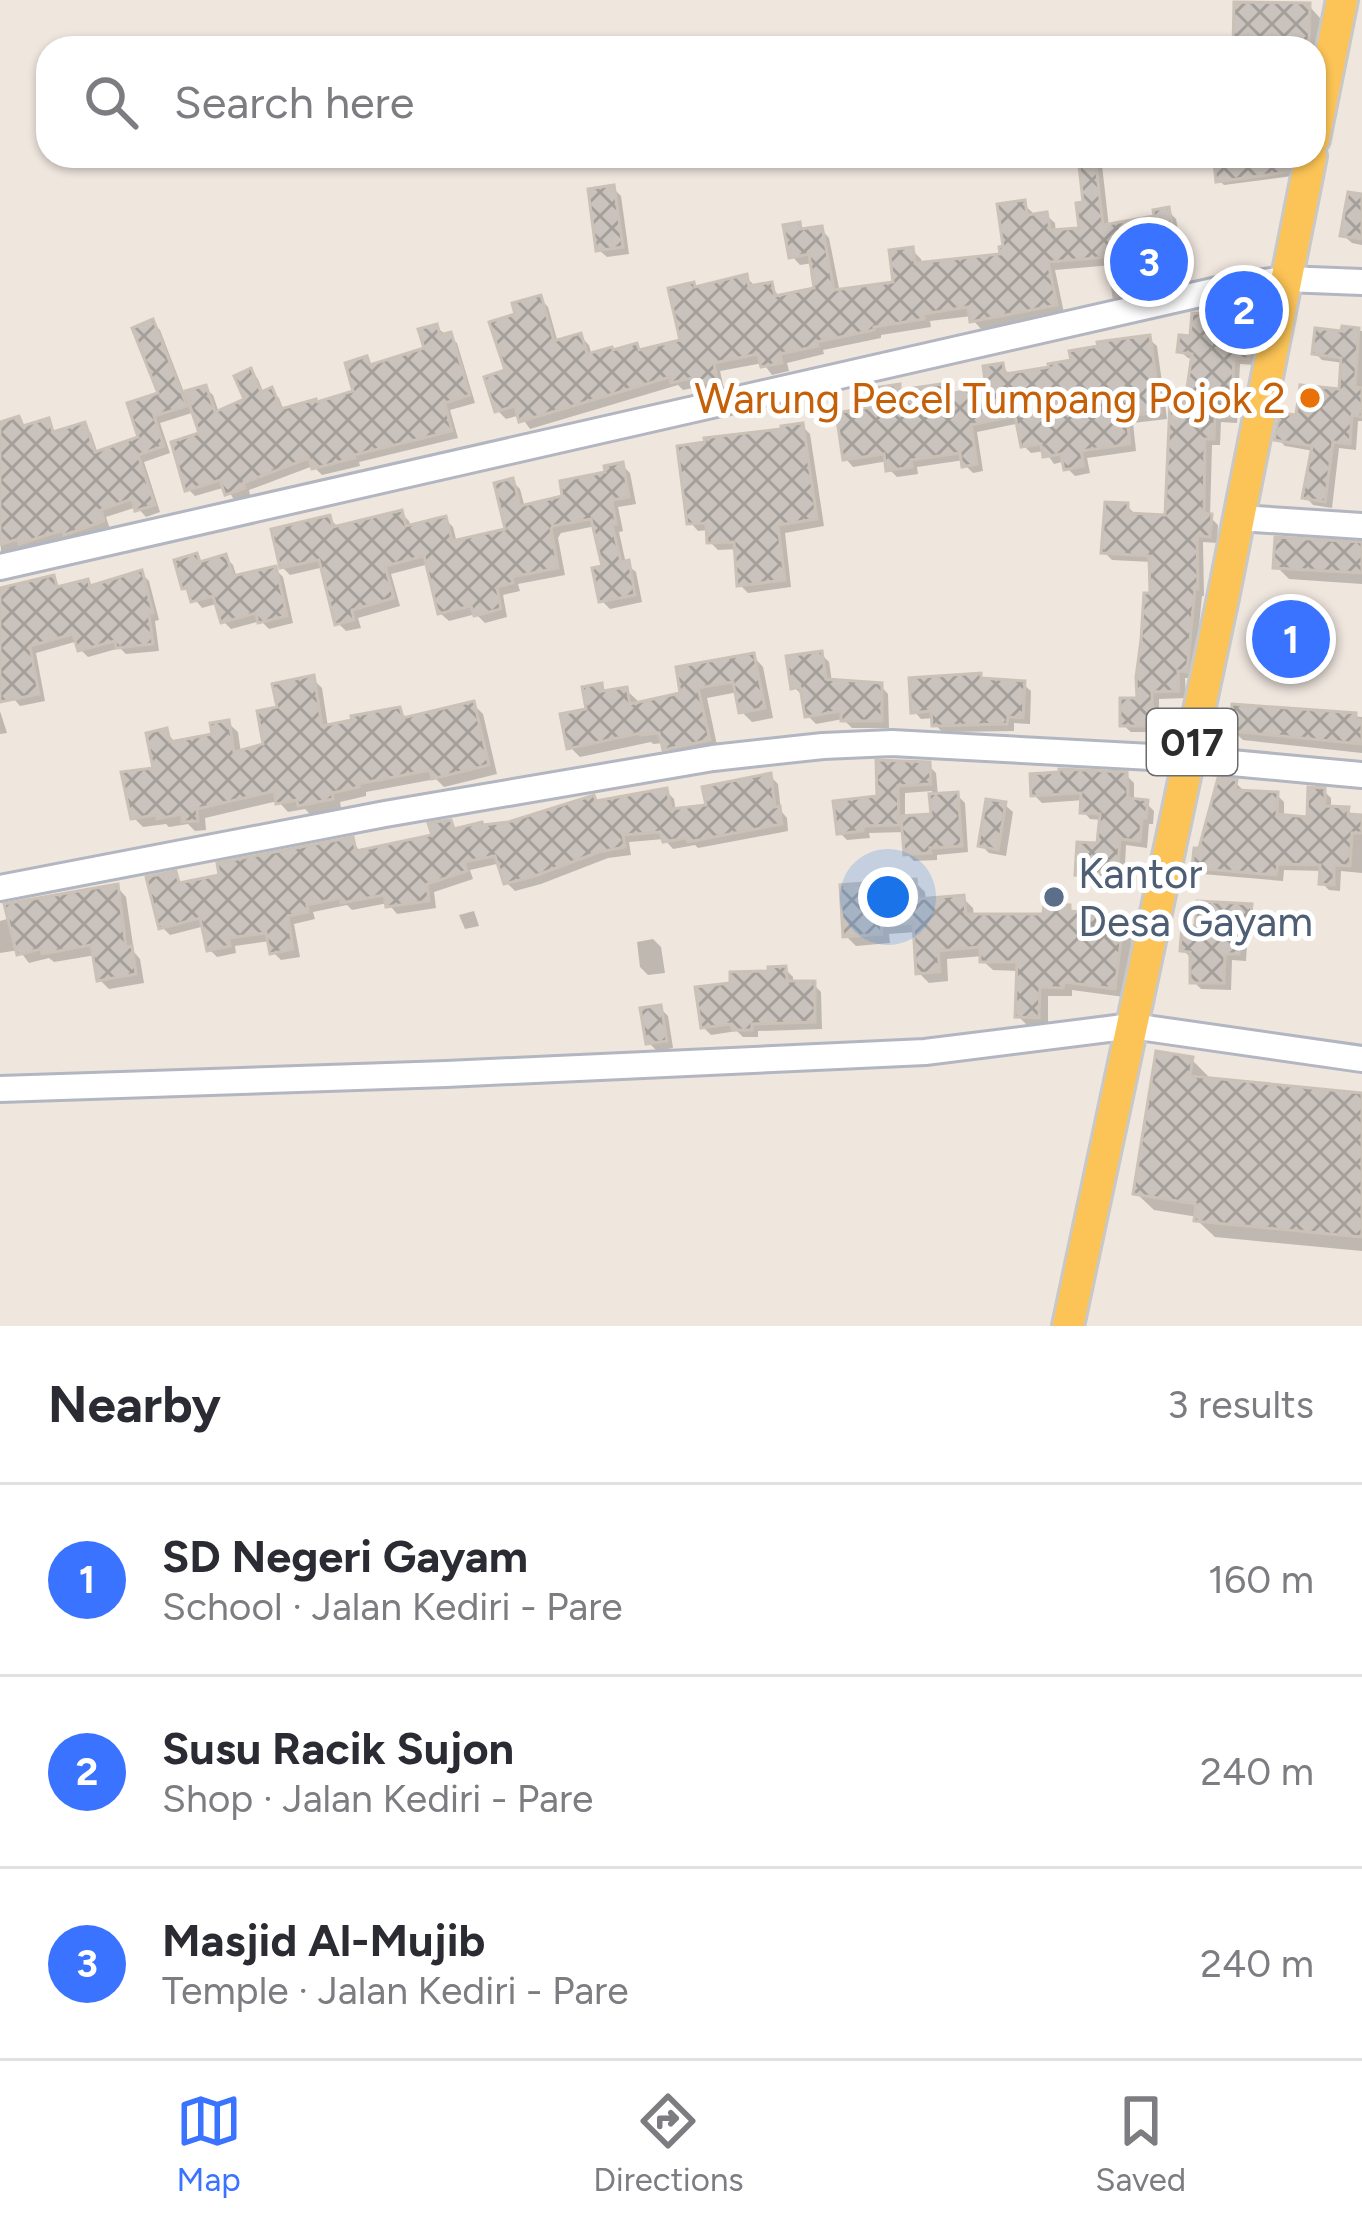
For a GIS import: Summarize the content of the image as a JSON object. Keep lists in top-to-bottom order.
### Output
{
  "streets": {
    "main road": ["017"]
  },
  "places": ["Warung Pecel Tumpang Pojok 2", "Kantor Desa Gayam"],
  "page": {
    "search": "Search here",
    "pins": ["3", "2", "1"],
    "heading": ["Nearby", "3 results"],
    "list": [
      {
        "mark": "1",
        "name": "SD Negeri Gayam",
        "note": "School · Jalan Kediri - Pare",
        "value": "160 m"
      },
      {
        "mark": "2",
        "name": "Susu Racik Sujon",
        "note": "Shop · Jalan Kediri - Pare",
        "value": "240 m"
      },
      {
        "mark": "3",
        "name": "Masjid Al-Mujib",
        "note": "Temple · Jalan Kediri - Pare",
        "value": "240 m"
      }
    ],
    "nav": ["Map", "Directions", "Saved"]
  }
}
